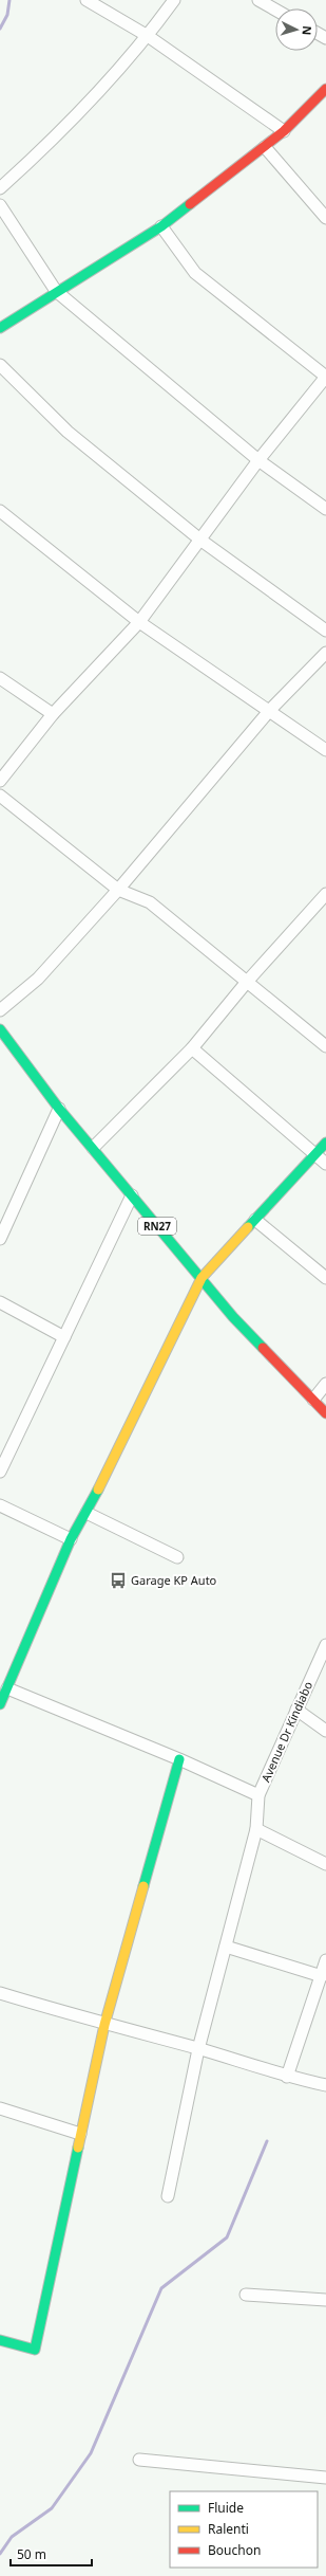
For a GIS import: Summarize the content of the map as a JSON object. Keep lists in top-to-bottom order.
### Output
{
  "streets": {
    "street": ["RN27", "Avenue Dr Kindiabo"]
  },
  "places": {
    "bus stop": ["Garage KP Auto"]
  },
  "legend": ["Fluide", "Ralenti", "Bouchon"],
  "scale_bar": "50 m",
  "north": "right"
}
